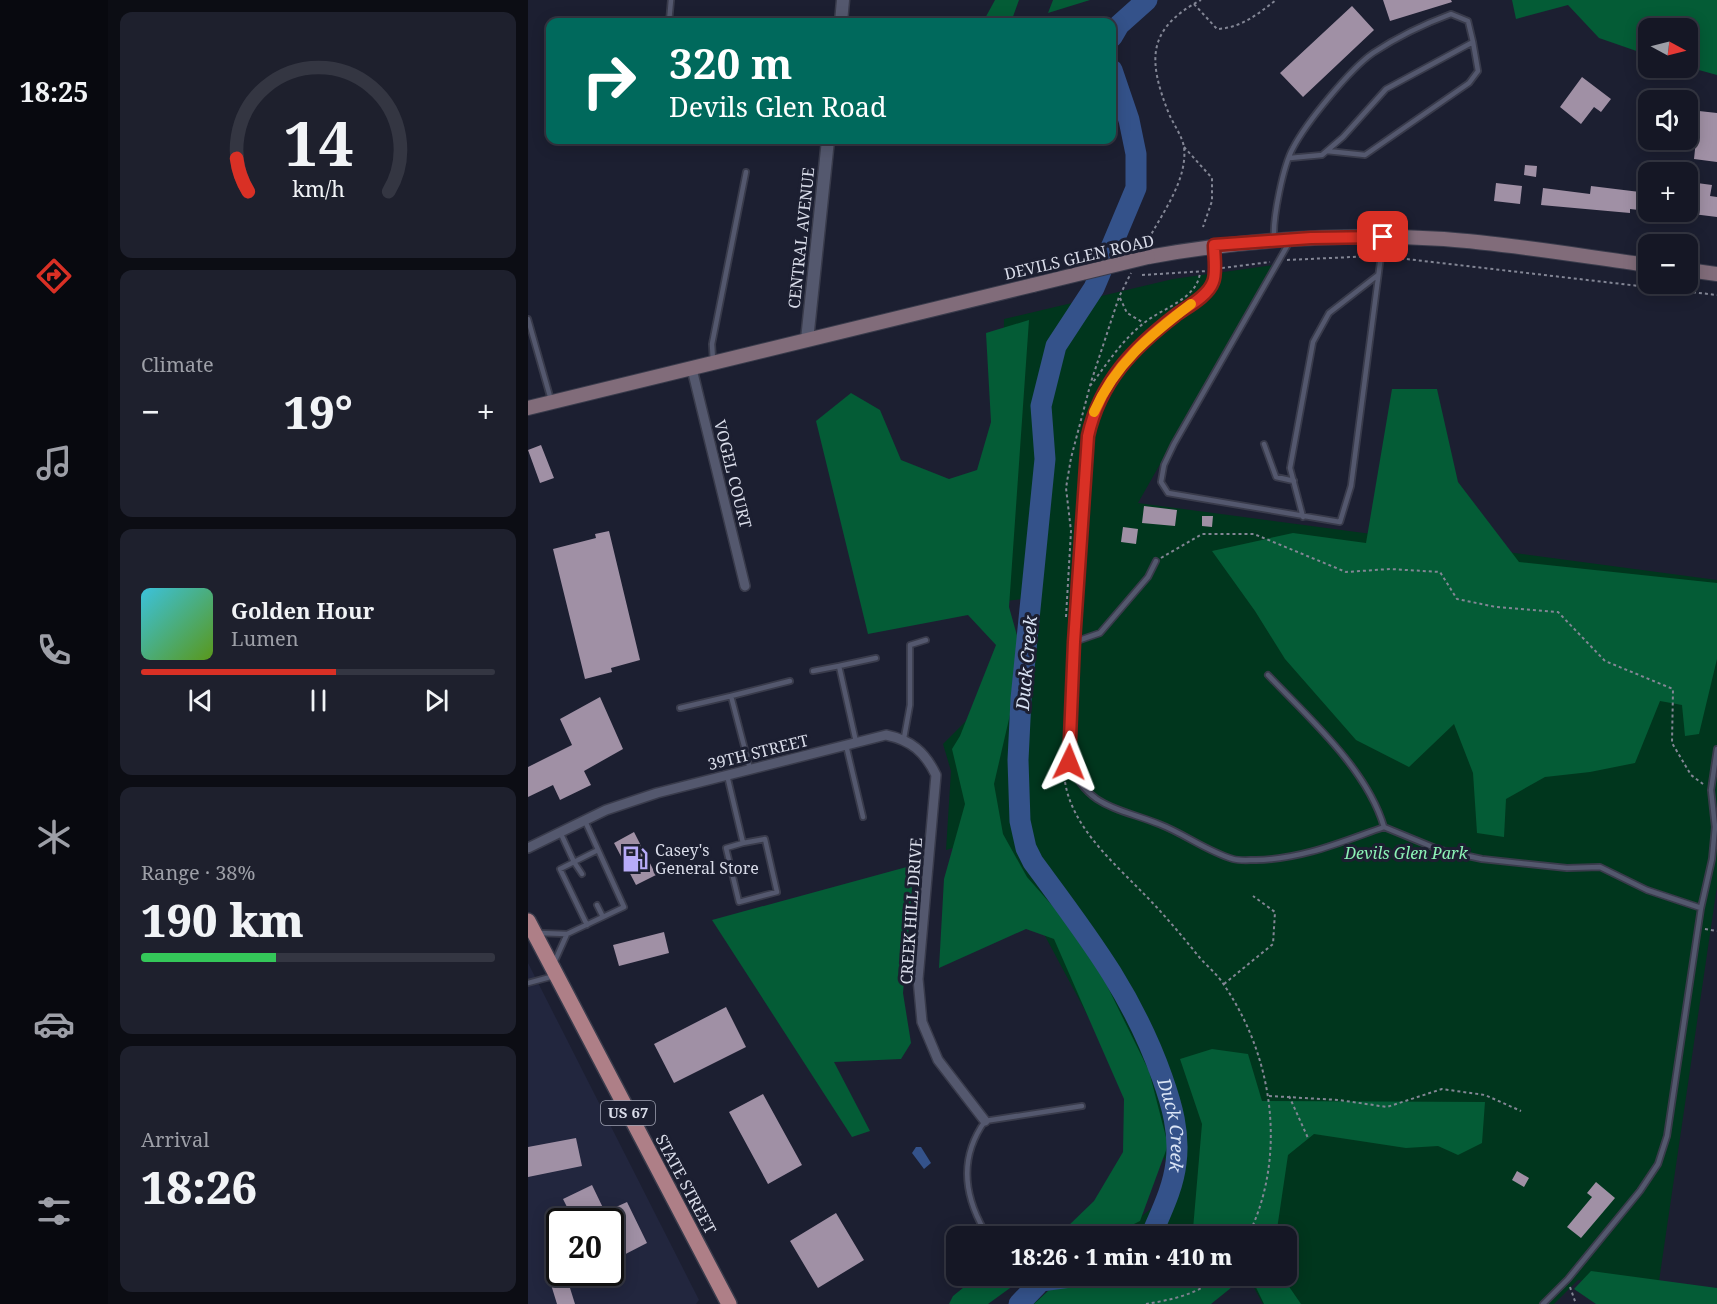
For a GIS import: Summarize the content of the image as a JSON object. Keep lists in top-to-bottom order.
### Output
{
  "streets": {
    "main road": ["DEVILS GLEN ROAD", "US 67", "STATE STREET"],
    "street": [
      "CENTRAL AVENUE",
      "VOGEL COURT",
      "39TH STREET",
      "CREEK HILL DRIVE"
    ]
  },
  "crossings": [
    ["CENTRAL AVENUE", "DEVILS GLEN ROAD"],
    ["DEVILS GLEN ROAD", "VOGEL COURT"],
    ["39TH STREET", "CREEK HILL DRIVE"]
  ],
  "water": ["Duck Creek"],
  "parks": ["Devils Glen Park"],
  "places": {
    "fuel station": ["Casey's General Store"]
  },
  "north": "right",
  "page": {
    "tabs": "18:25",
    "map_buttons": ["+", "−"],
    "turn": ["320 m", "Devils Glen Road"],
    "tile": [
      "Climate",
      ["Range · 38%", "190 km"],
      ["Arrival", "18:26"]
    ],
    "heat": ["−", "19°", "+"],
    "song": ["Golden Hour", "Lumen"],
    "limit": "20",
    "trip": "18:26 · 1 min · 410 m",
    "gauge": ["14", "km/h"]
  }
}
